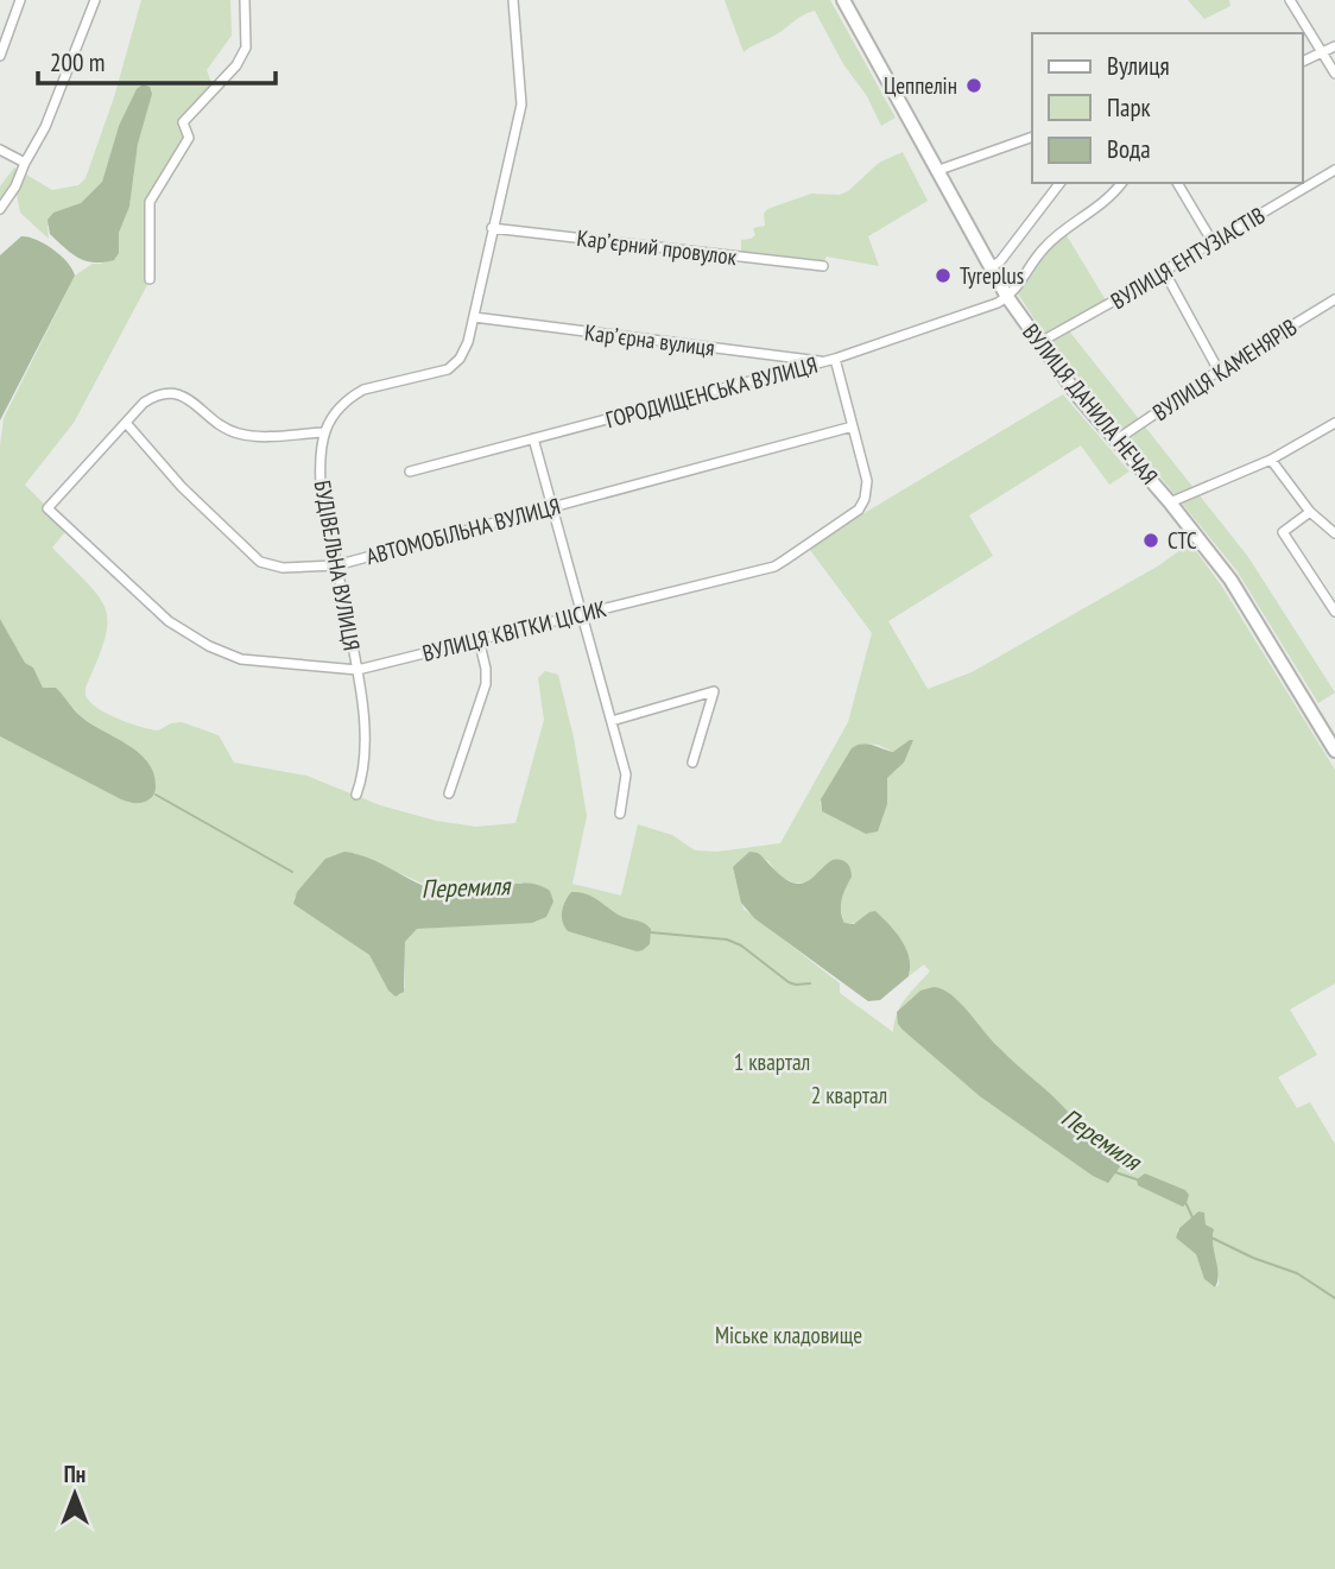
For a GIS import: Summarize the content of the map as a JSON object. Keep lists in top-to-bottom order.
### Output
{
  "streets": {
    "main road": ["ВУЛИЦЯ ДАНИЛА НЕЧАЯ"],
    "street": [
      "Карʼєрний провулок",
      "ВУЛИЦЯ ЕНТУЗІАСТІВ",
      "Карʼєрна вулиця",
      "ВУЛИЦЯ КАМЕНЯРІВ",
      "ГОРОДИЩЕНСЬКА ВУЛИЦЯ",
      "АВТОМОБІЛЬНА ВУЛИЦЯ",
      "БУДІВЕЛЬНА ВУЛИЦЯ",
      "ВУЛИЦЯ КВІТКИ ЦІСИК"
    ]
  },
  "crossings": [
    ["ВУЛИЦЯ ЕНТУЗІАСТІВ", "ВУЛИЦЯ ДАНИЛА НЕЧАЯ"],
    ["Карʼєрна вулиця", "ГОРОДИЩЕНСЬКА ВУЛИЦЯ"],
    ["Карʼєрна вулиця", "ВУЛИЦЯ КВІТКИ ЦІСИК"],
    ["ВУЛИЦЯ КАМЕНЯРІВ", "ВУЛИЦЯ ДАНИЛА НЕЧАЯ"],
    ["ГОРОДИЩЕНСЬКА ВУЛИЦЯ", "ВУЛИЦЯ ДАНИЛА НЕЧАЯ"],
    ["ГОРОДИЩЕНСЬКА ВУЛИЦЯ", "ВУЛИЦЯ КВІТКИ ЦІСИК"],
    ["АВТОМОБІЛЬНА ВУЛИЦЯ", "БУДІВЕЛЬНА ВУЛИЦЯ"],
    ["АВТОМОБІЛЬНА ВУЛИЦЯ", "ВУЛИЦЯ КВІТКИ ЦІСИК"],
    ["БУДІВЕЛЬНА ВУЛИЦЯ", "ВУЛИЦЯ КВІТКИ ЦІСИК"]
  ],
  "water": ["Перемиля"],
  "parks": ["1 квартал", "2 квартал", "Міське кладовище"],
  "places": ["Цеппелін", "Tyreplus", "СТС"],
  "legend": ["Вулиця", "Парк", "Вода"],
  "scale_bar": "200 m",
  "north": "top"
}
